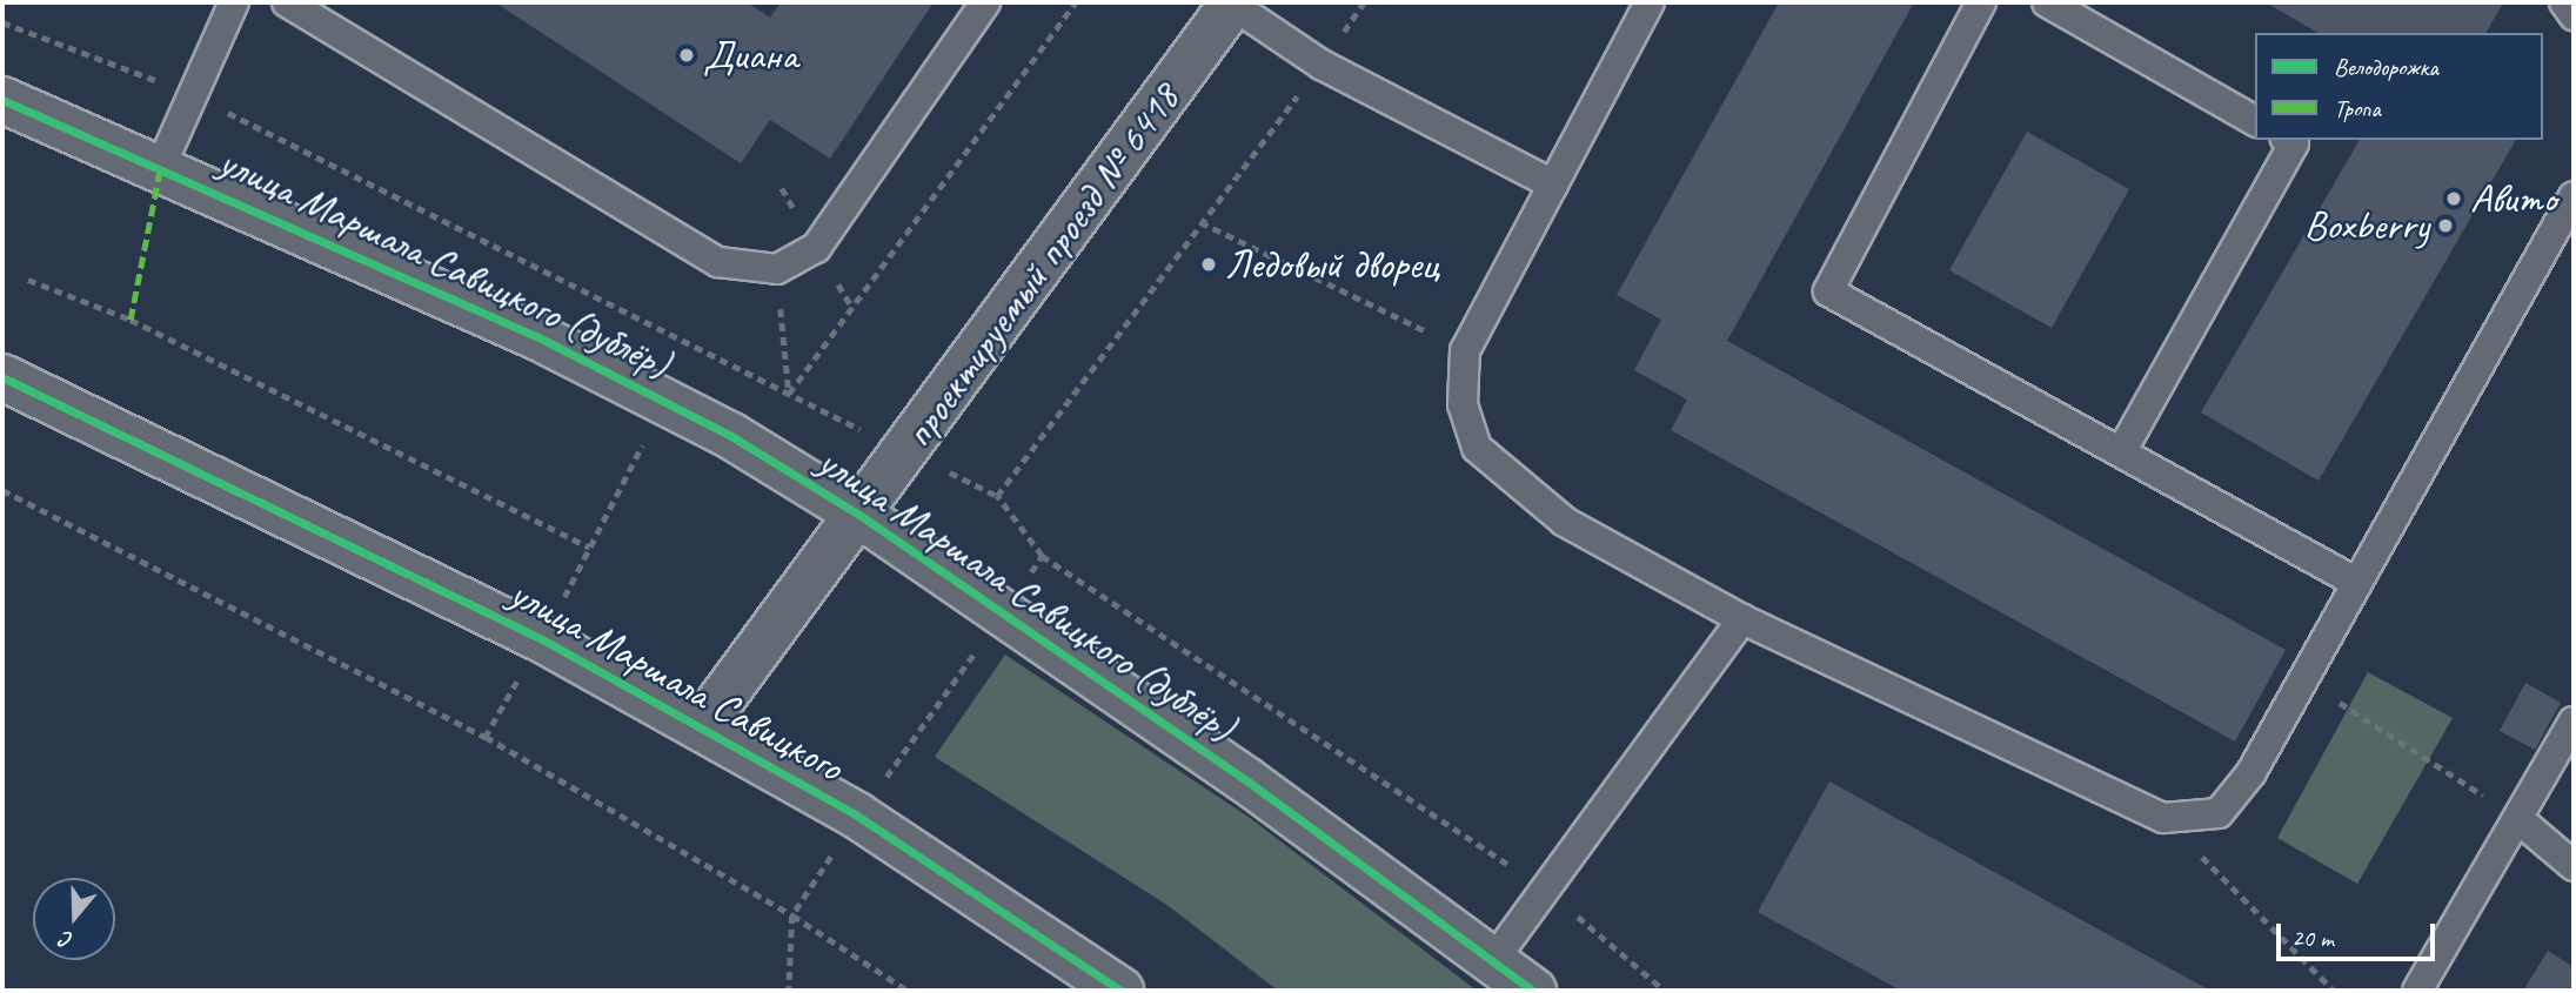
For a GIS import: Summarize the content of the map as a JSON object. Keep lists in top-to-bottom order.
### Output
{
  "streets": {
    "street": ["улица Маршала Савицкого (дублёр)", "проектируемый проезд № 6418", "улица Маршала Савицкого"]
  },
  "crossings": [
    ["улица Маршала Савицкого (дублёр)", "проектируемый проезд № 6418"],
    ["проектируемый проезд № 6418", "улица Маршала Савицкого"]
  ],
  "places": [
    "Диана",
    "Авито",
    "Boxberry",
    "Ледовый дворец"
  ],
  "legend": ["Велодорожка", "Тропа"],
  "scale_bar": "20 m",
  "north": "bottom"
}
